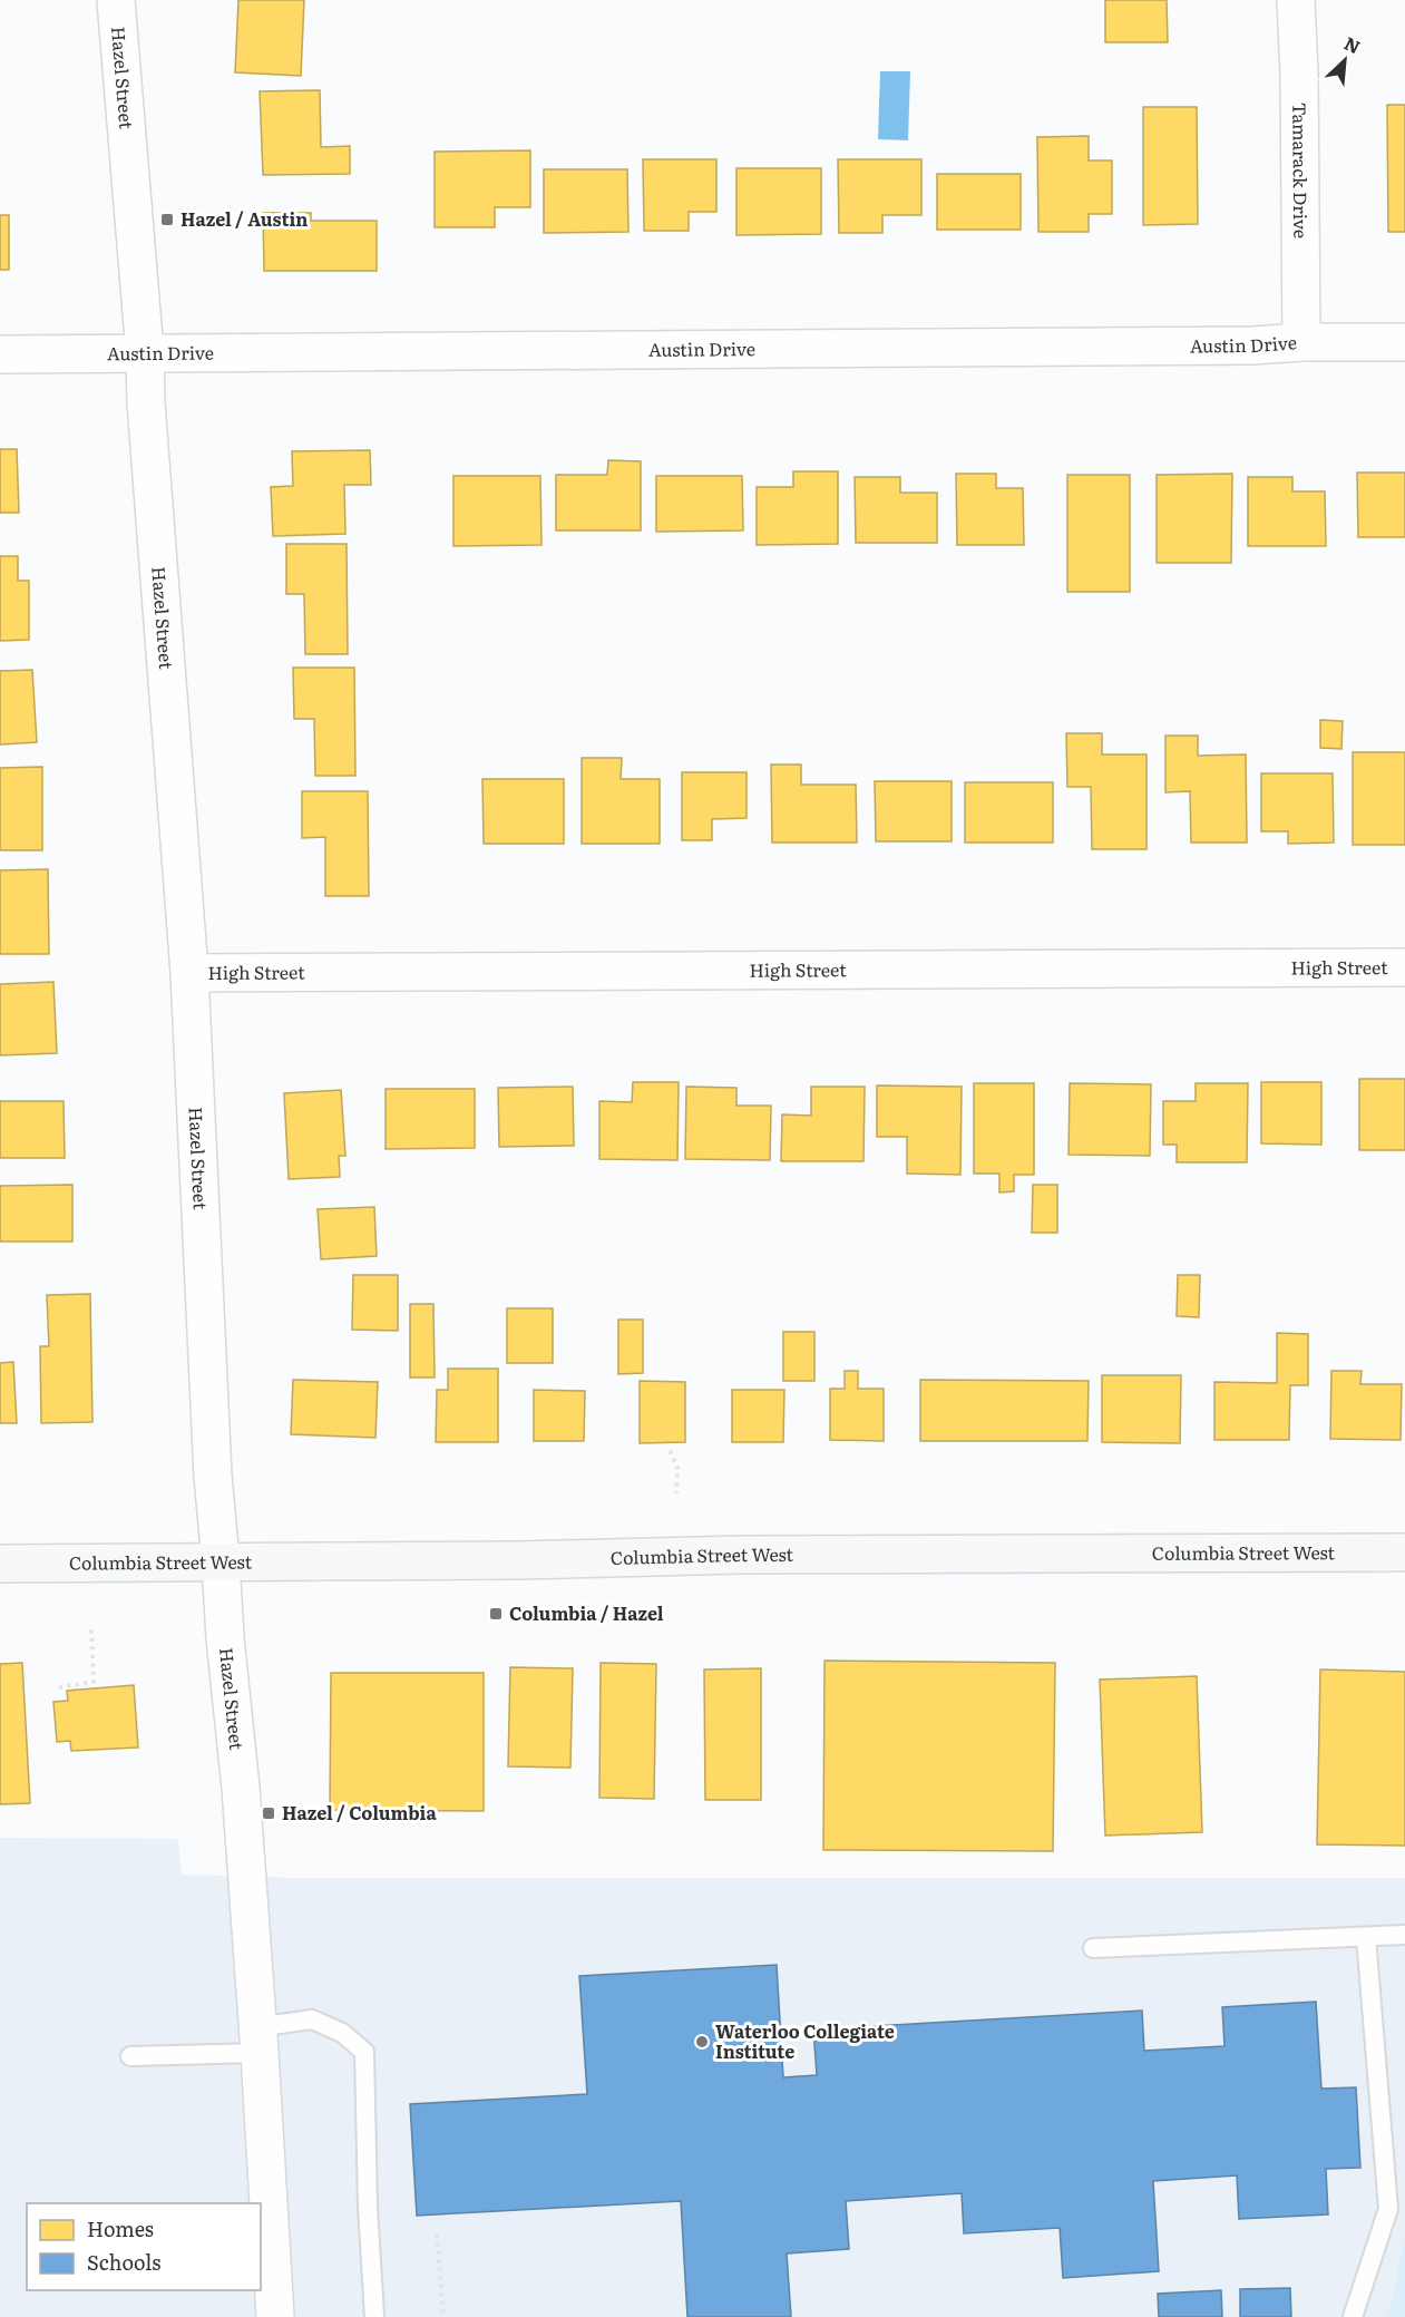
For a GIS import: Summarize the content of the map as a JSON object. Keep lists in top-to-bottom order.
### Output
{
  "streets": {
    "main road": ["Columbia Street West"],
    "street": [
      "Hazel Street",
      "Tamarack Drive",
      "Austin Drive",
      "High Street"
    ]
  },
  "crossings": [
    ["Hazel Street", "Austin Drive"],
    ["Hazel Street", "High Street"],
    ["Hazel Street", "Columbia Street West"],
    ["Tamarack Drive", "Austin Drive"]
  ],
  "places": {
    "transit": ["Hazel / Austin", "Columbia / Hazel", "Hazel / Columbia"],
    "other": ["Waterloo Collegiate Institute"]
  },
  "legend": ["Homes", "Schools"],
  "north": "top right"
}
